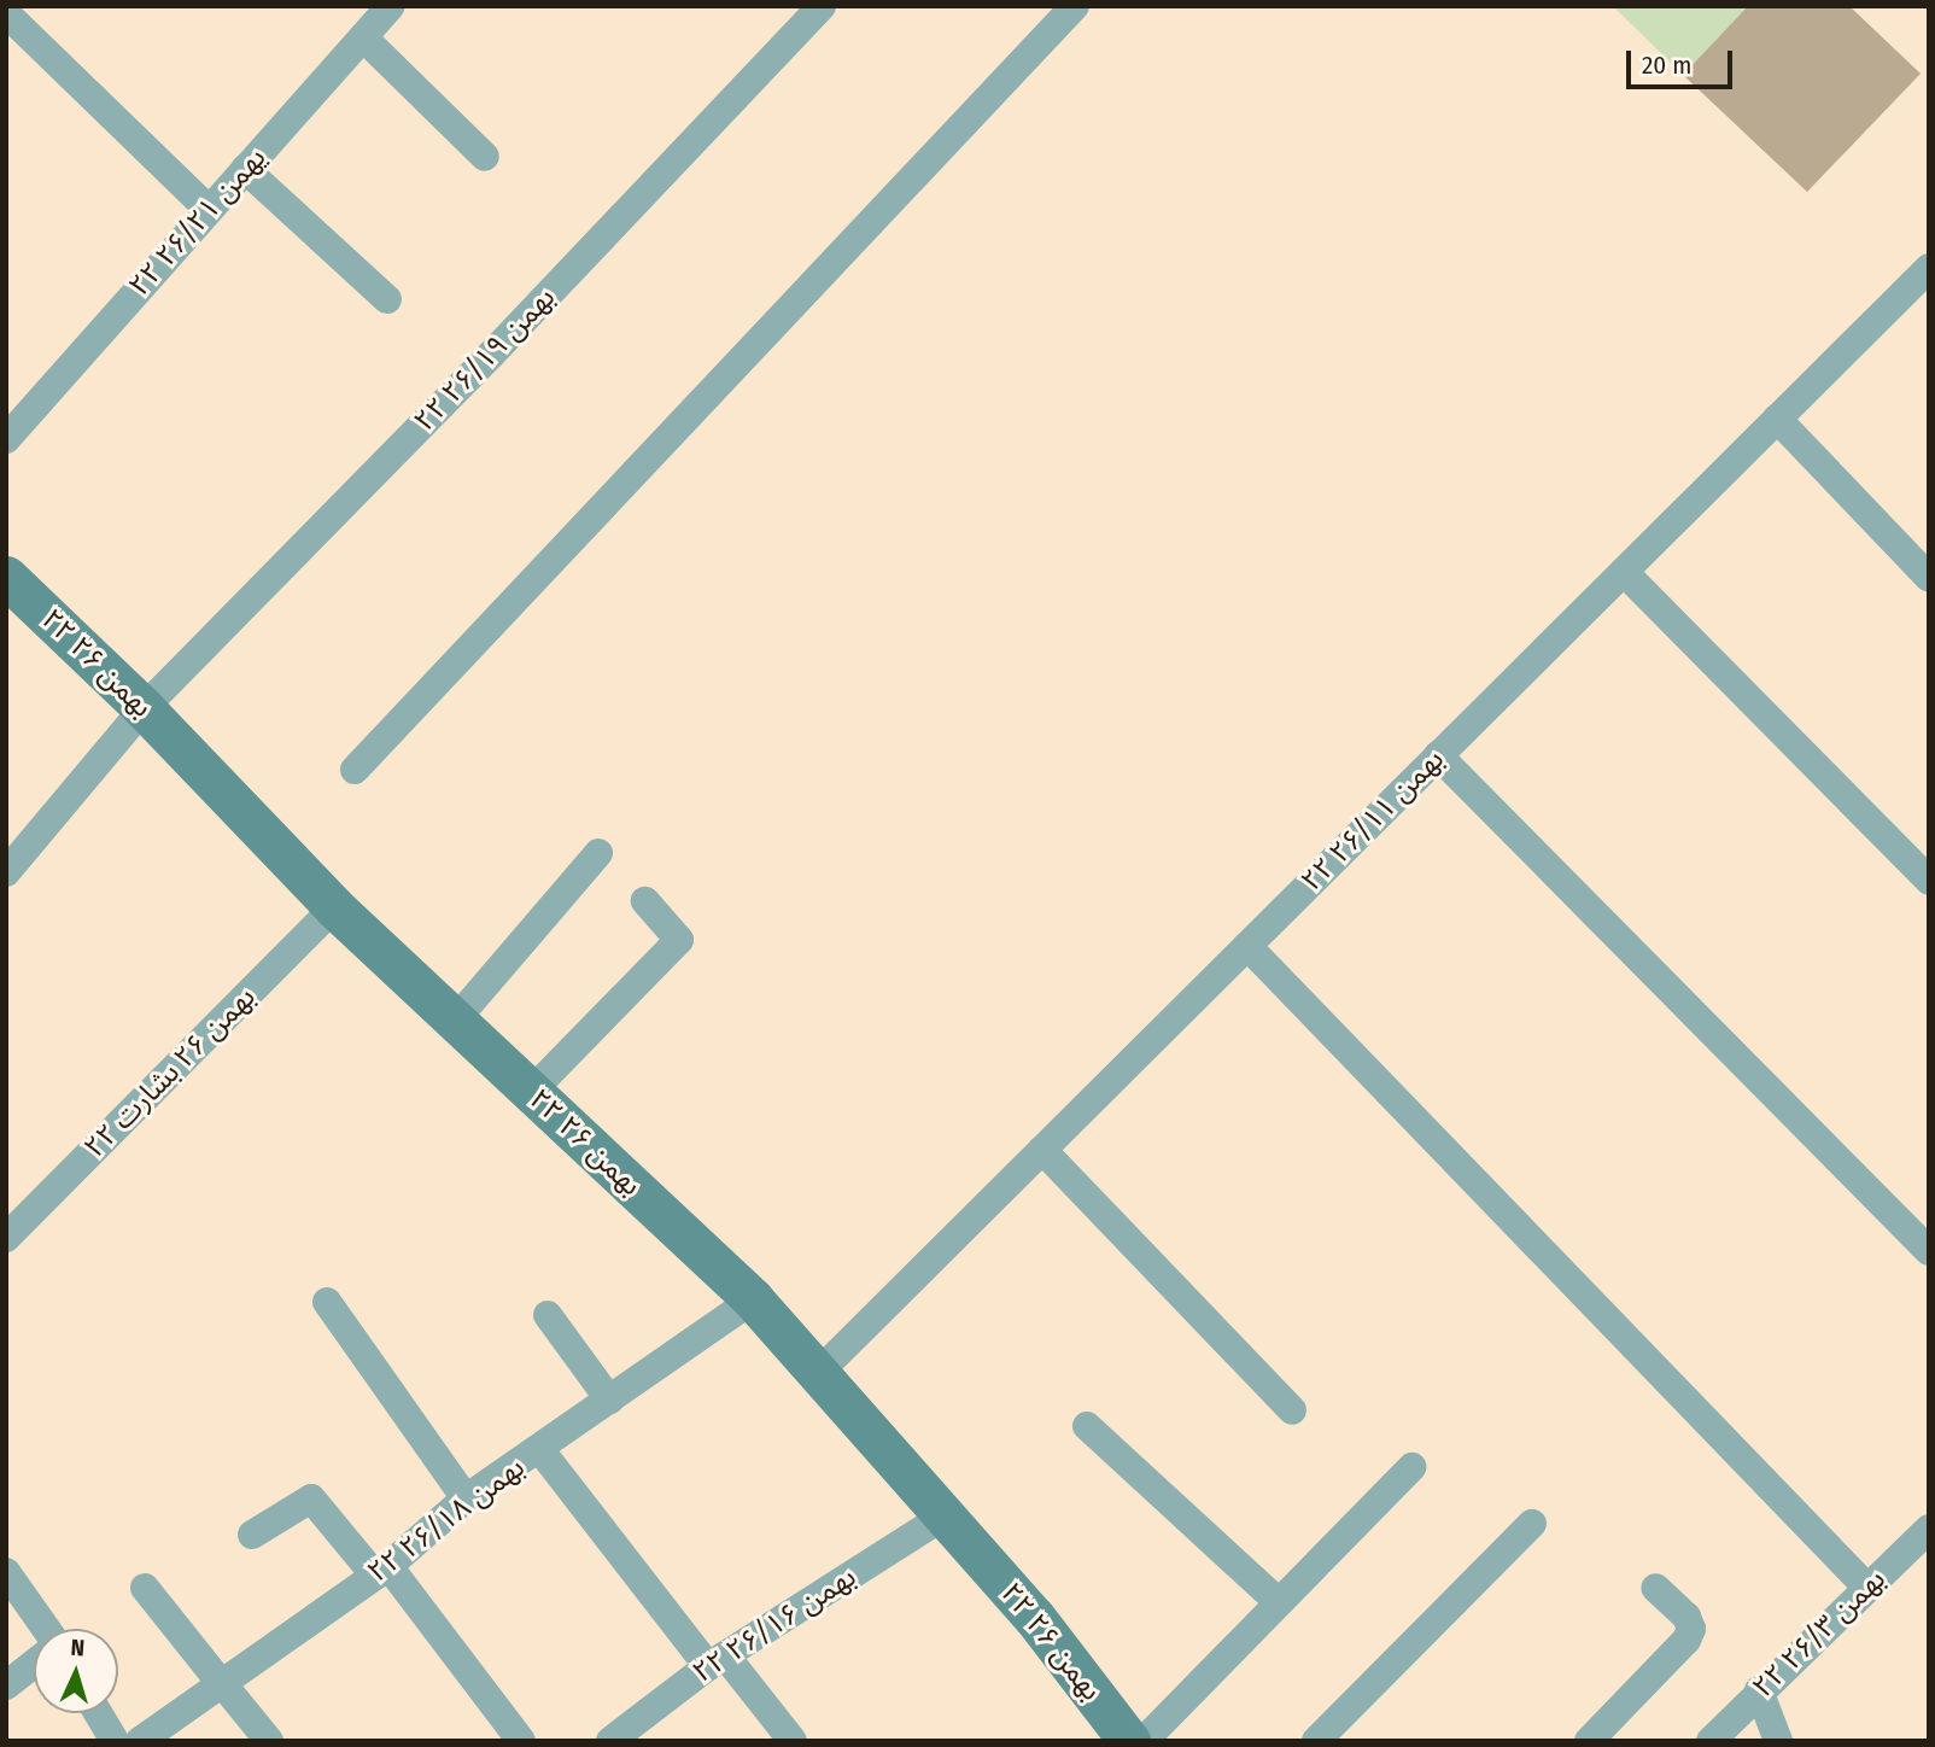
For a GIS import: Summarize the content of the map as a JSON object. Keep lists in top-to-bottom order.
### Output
{
  "streets": {
    "street": [
      "۲۲ یهمن ۲۶/۲۱",
      "۲۲ بهمن ۲۶/۱۹",
      "۲۲ بهمن ۲۶",
      "۲۲ بهمن ۲۶/۱۱",
      "بهمن ۲۶ بشارت ۲۲",
      "۲۲ بهمن ۲۶/۱۸",
      "۲۲ بهمن ۲۶/۱۶",
      "۲۲ بهمن ۲۶/۳"
    ]
  },
  "crossings": [
    ["۲۲ بهمن ۲۶/۱۹", "۲۲ بهمن ۲۶"],
    ["۲۲ بهمن ۲۶", "۲۲ بهمن ۲۶/۱۱"],
    ["۲۲ بهمن ۲۶", "بهمن ۲۶ بشارت ۲۲"],
    ["۲۲ بهمن ۲۶", "۲۲ بهمن ۲۶/۱۸"],
    ["۲۲ بهمن ۲۶", "۲۲ بهمن ۲۶/۱۶"]
  ],
  "scale_bar": "20 m",
  "north": "top"
}
